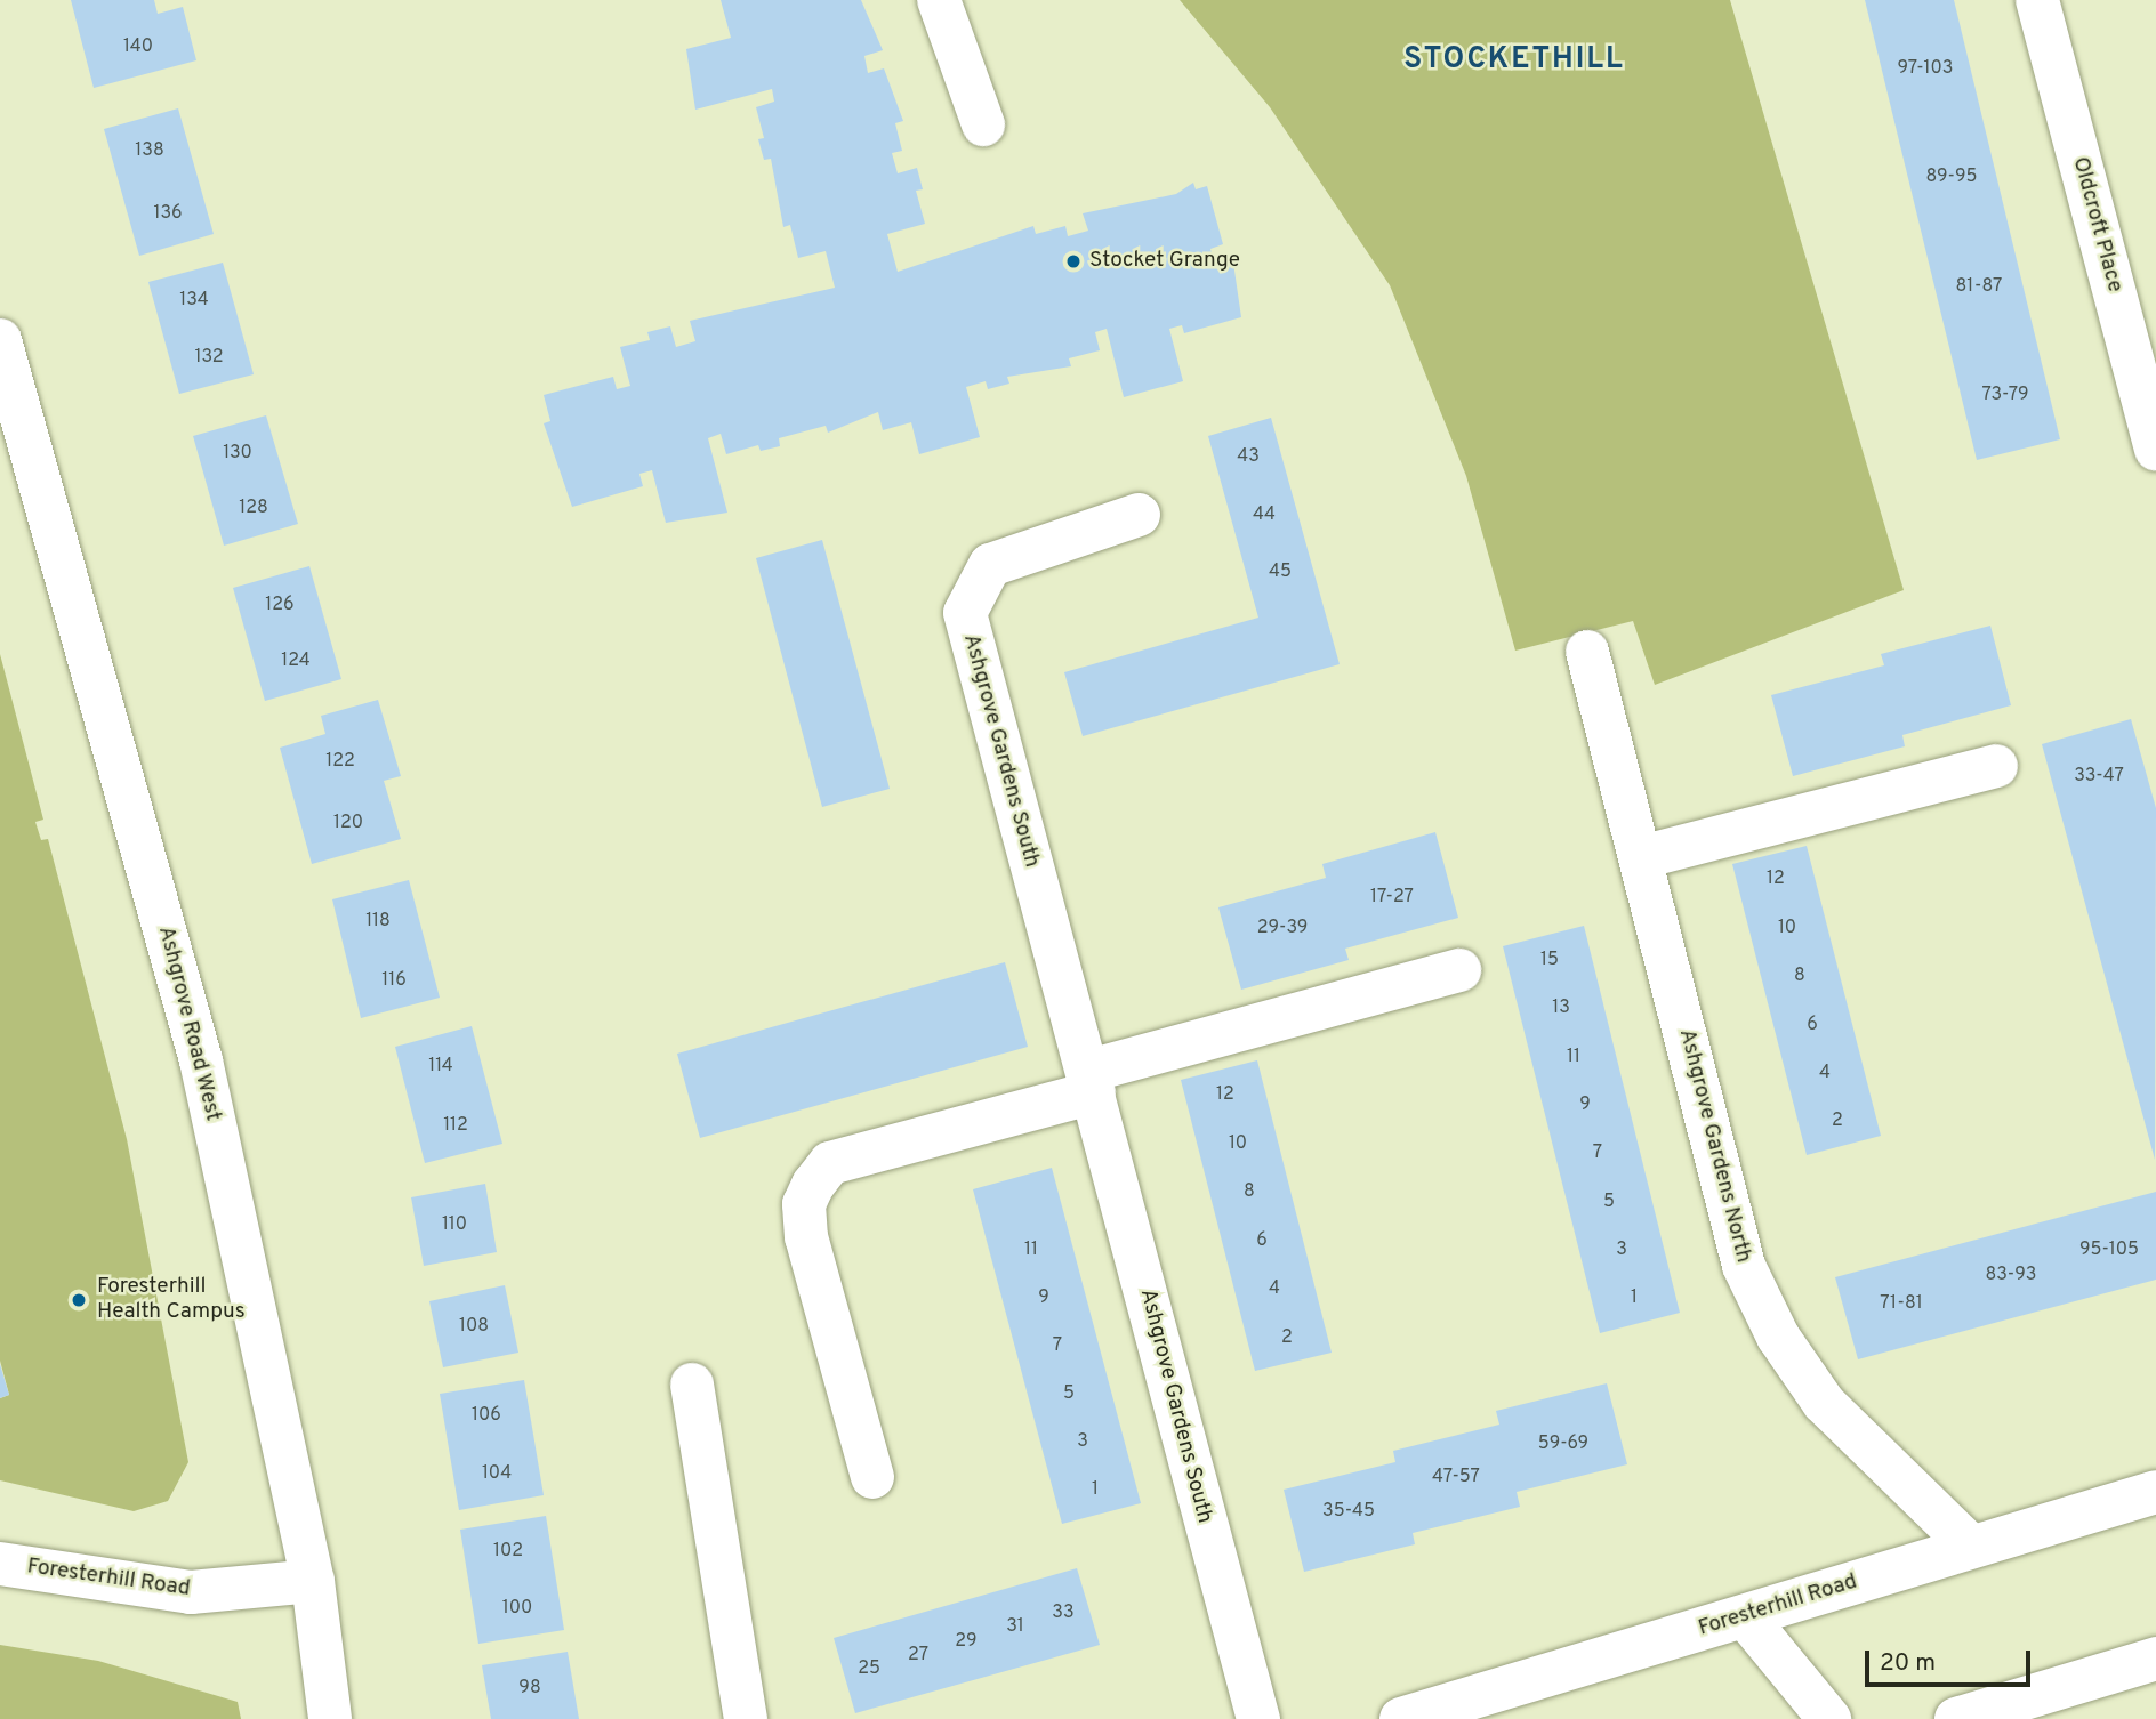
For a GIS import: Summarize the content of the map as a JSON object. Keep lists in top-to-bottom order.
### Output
{
  "streets": {
    "street": [
      "Oldcroft Place",
      "Ashgrove Gardens South",
      "Ashgrove Road West",
      "Ashgrove Gardens North",
      "Foresterhill Road"
    ]
  },
  "crossings": [
    ["Ashgrove Road West", "Foresterhill Road"],
    ["Ashgrove Gardens North", "Foresterhill Road"]
  ],
  "districts": ["STOCKETHILL"],
  "places": ["Stocket Grange", "Foresterhill Health Campus"],
  "house_numbers": [
    "140",
    "97-103",
    "138",
    "89-95",
    "136",
    "81-87",
    "134",
    "132",
    "73-79",
    "130",
    "43",
    "128",
    "44",
    "45",
    "126",
    "124",
    "122",
    "33-47",
    "120",
    "12",
    "17-27",
    "118",
    "29-39",
    "10",
    "15",
    "8",
    "116",
    "13",
    "6",
    "11",
    "114",
    "4",
    "12",
    "9",
    "2",
    "112",
    "10",
    "7",
    "8",
    "5",
    "110",
    "6",
    "11",
    "3",
    "95-105",
    "83-93",
    "4",
    "9",
    "1",
    "71-81",
    "108",
    "2",
    "7",
    "5",
    "106",
    "3",
    "59-69",
    "104",
    "47-57",
    "1",
    "35-45",
    "102",
    "100",
    "33",
    "31",
    "29",
    "27",
    "25",
    "98"
  ],
  "scale_bar": "20 m"
}
